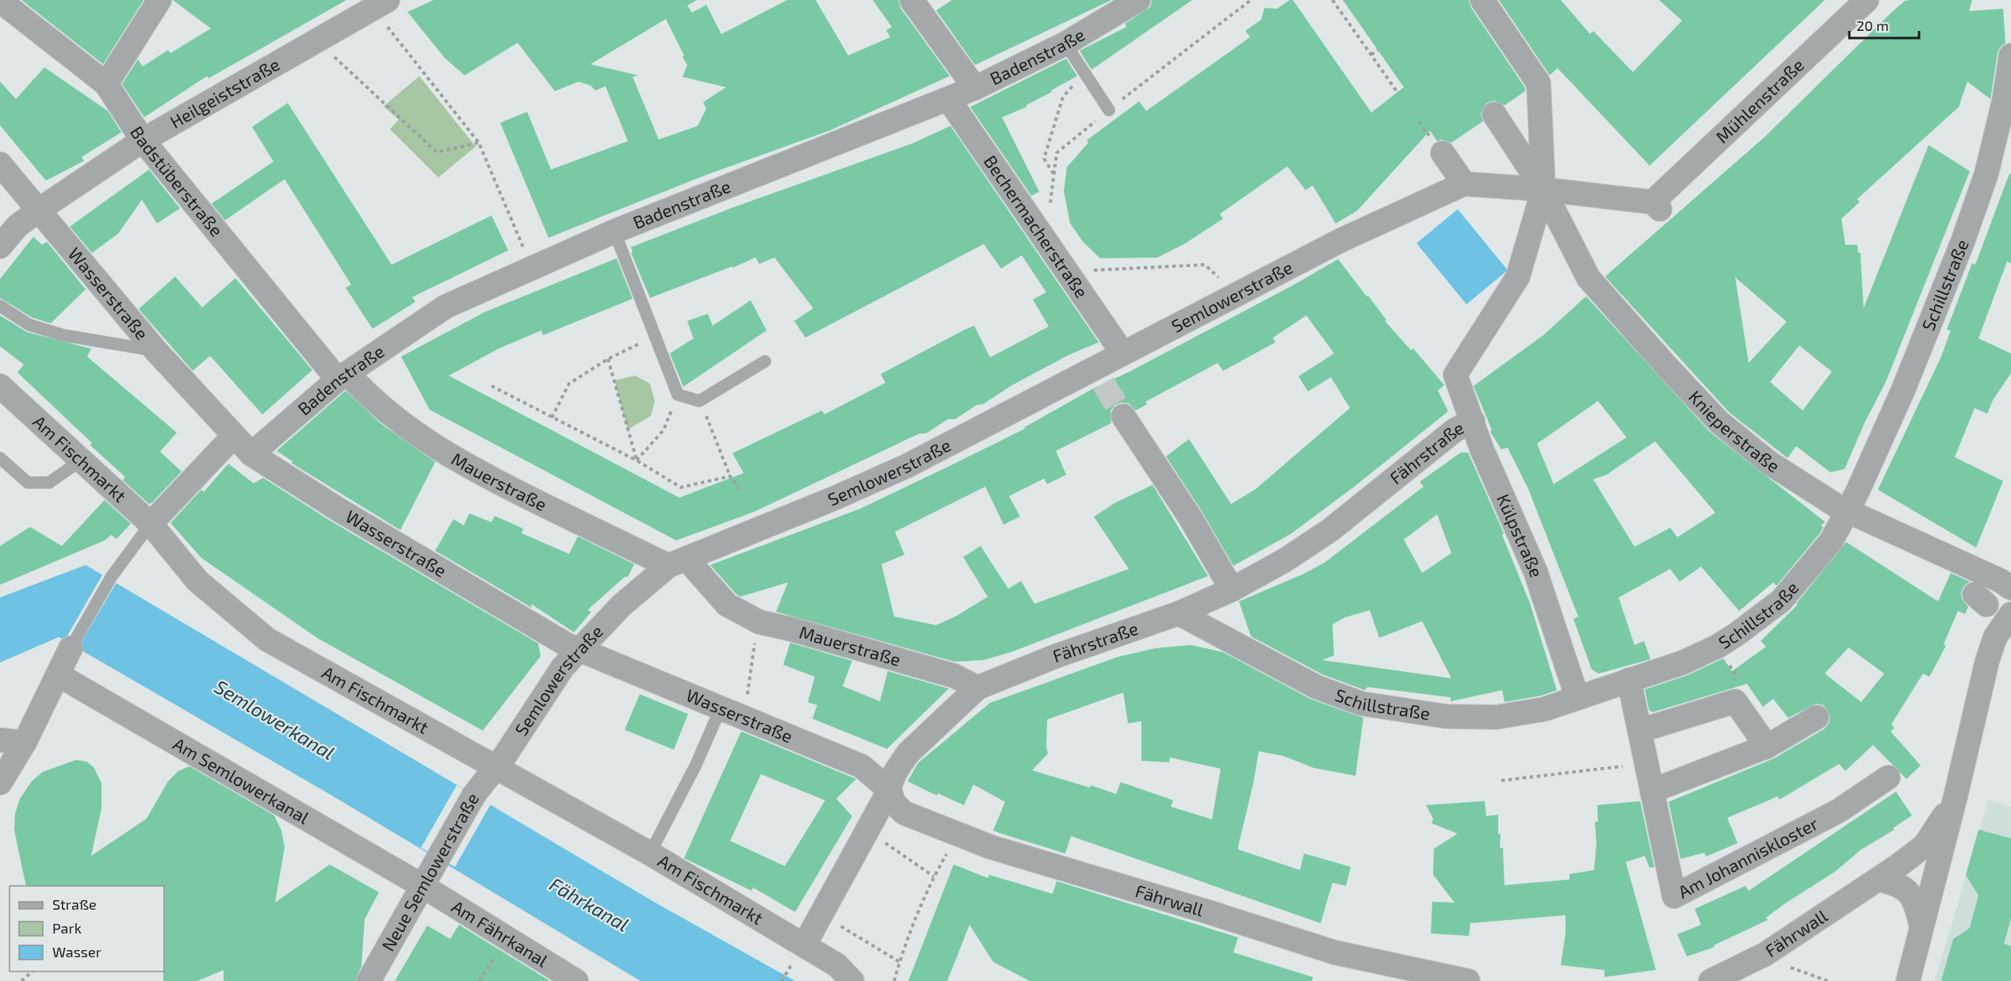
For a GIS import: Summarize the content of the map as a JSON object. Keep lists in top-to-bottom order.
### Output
{
  "streets": {
    "street": [
      "Badenstraße",
      "Heilgeiststraße",
      "Mühlenstraße",
      "Badstüberstraße",
      "Bechermacherstraße",
      "Schillstraße",
      "Wasserstraße",
      "Semlowerstraße",
      "Knieperstraße",
      "Fährstraße",
      "Am Fischmarkt",
      "Mauerstraße",
      "Külpstraße",
      "Am Semlowerkanal",
      "Am Johanniskloster",
      "Neue Semlowerstraße",
      "Fährwall",
      "Am Fährkanal"
    ]
  },
  "crossings": [
    ["Badenstraße", "Badstüberstraße"],
    ["Badenstraße", "Bechermacherstraße"],
    ["Badenstraße", "Wasserstraße"],
    ["Badenstraße", "Mauerstraße"],
    ["Heilgeiststraße", "Badstüberstraße"],
    ["Heilgeiststraße", "Wasserstraße"],
    ["Mühlenstraße", "Knieperstraße"],
    ["Mühlenstraße", "Külpstraße"],
    ["Badstüberstraße", "Mauerstraße"],
    ["Bechermacherstraße", "Semlowerstraße"],
    ["Schillstraße", "Knieperstraße"],
    ["Schillstraße", "Fährstraße"],
    ["Schillstraße", "Külpstraße"],
    ["Schillstraße", "Am Johanniskloster"],
    ["Wasserstraße", "Semlowerstraße"],
    ["Wasserstraße", "Fährstraße"],
    ["Wasserstraße", "Fährwall"],
    ["Semlowerstraße", "Am Fischmarkt"],
    ["Semlowerstraße", "Mauerstraße"],
    ["Semlowerstraße", "Neue Semlowerstraße"],
    ["Knieperstraße", "Külpstraße"],
    ["Fährstraße", "Am Fischmarkt"],
    ["Fährstraße", "Mauerstraße"],
    ["Fährstraße", "Külpstraße"],
    ["Fährstraße", "Fährwall"],
    ["Am Fischmarkt", "Neue Semlowerstraße"],
    ["Am Semlowerkanal", "Neue Semlowerstraße"],
    ["Am Semlowerkanal", "Am Fährkanal"],
    ["Neue Semlowerstraße", "Am Fährkanal"]
  ],
  "water": ["Semlowerkanal", "Fährkanal"],
  "legend": ["Straße", "Park", "Wasser"],
  "scale_bar": "20 m"
}
